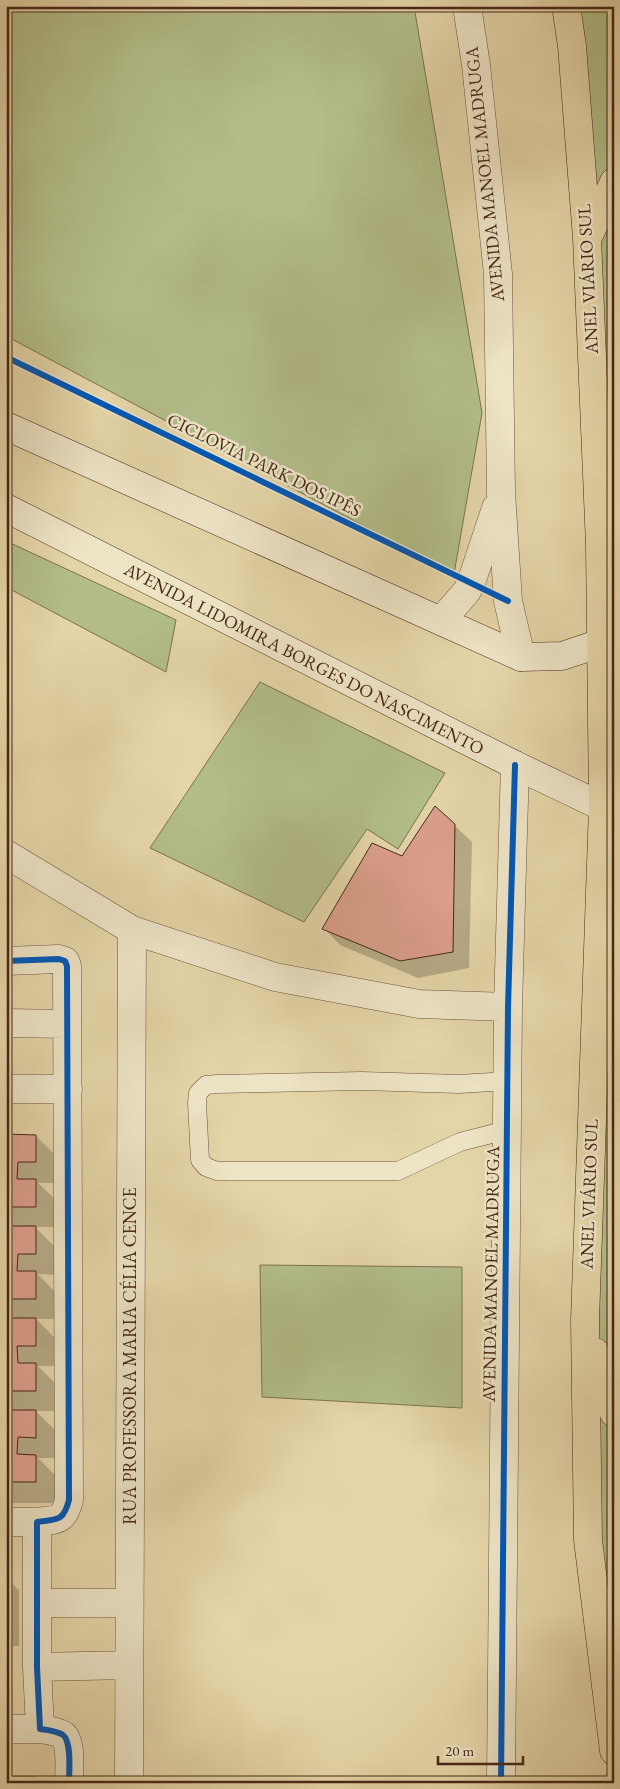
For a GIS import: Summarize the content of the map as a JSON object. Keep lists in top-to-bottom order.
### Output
{
  "streets": {
    "main road": ["ANEL VIÁRIO SUL"],
    "street": ["AVENIDA MANOEL MADRUGA", "AVENIDA LIDOMIRA BORGES DO NASCIMENTO", "RUA PROFESSORA MARIA CÉLIA CENCE"],
    "cycle path": ["CICLOVIA PARK DOS IPÊS"]
  },
  "crossings": [
    ["AVENIDA MANOEL MADRUGA", "AVENIDA LIDOMIRA BORGES DO NASCIMENTO"],
    ["ANEL VIÁRIO SUL", "AVENIDA LIDOMIRA BORGES DO NASCIMENTO"]
  ],
  "scale_bar": "20 m"
}
